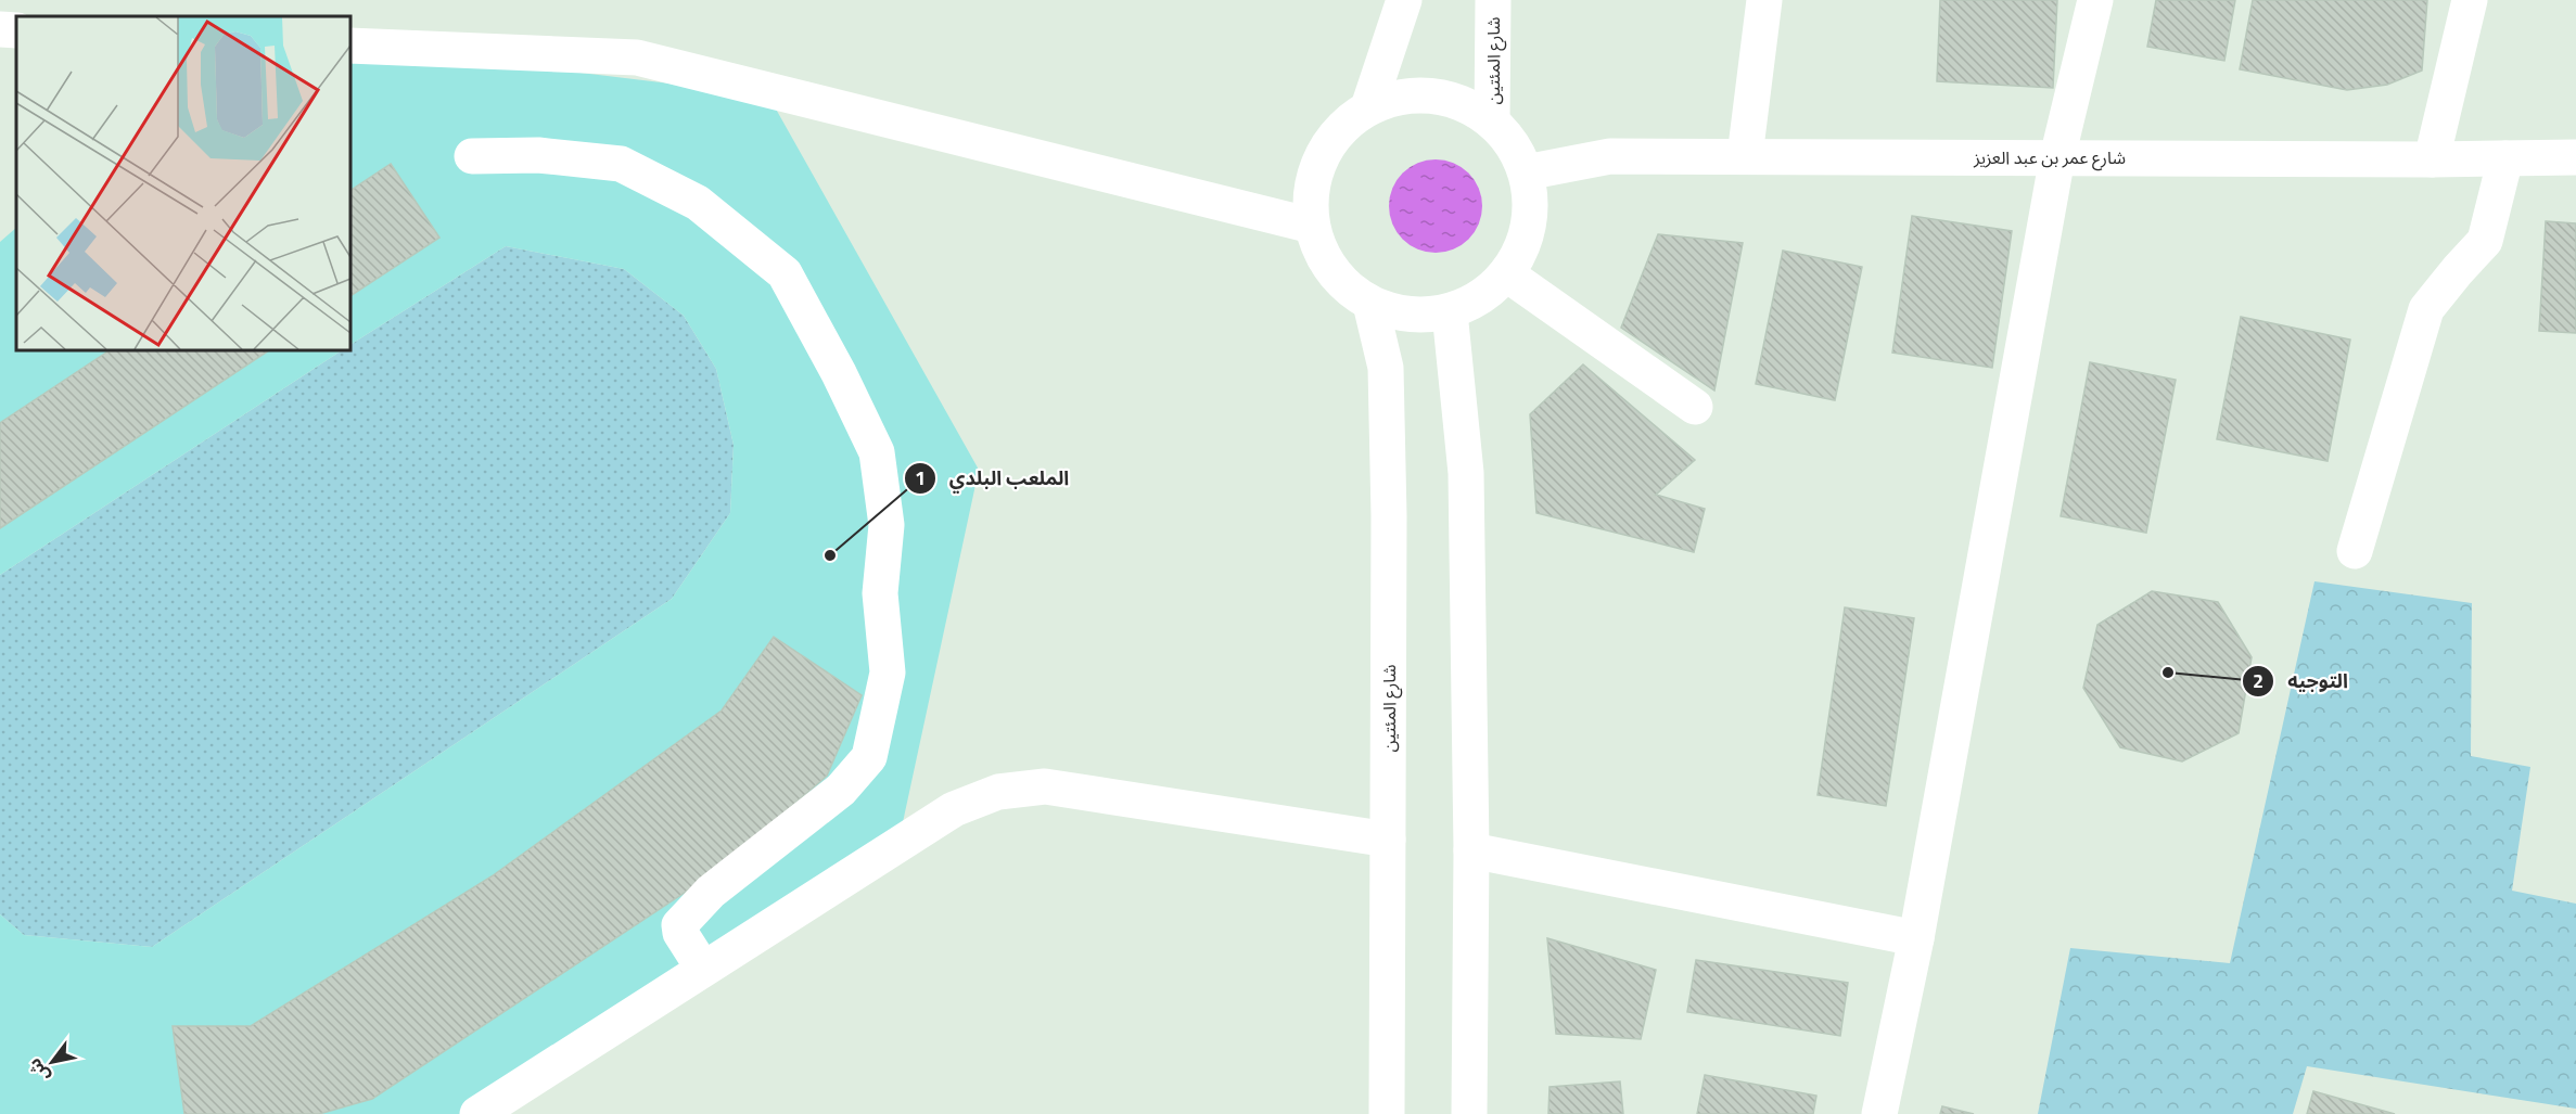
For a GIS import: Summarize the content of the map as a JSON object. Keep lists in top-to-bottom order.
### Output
{
  "streets": {
    "street": ["شارع المئتين", "شارع عمر بن عبد العزيز"]
  },
  "crossings": [
    ["شارع المئتين", "شارع عمر بن عبد العزيز"]
  ],
  "places": ["الملعب البلدي", "التوجيه"],
  "north": "bottom left"
}
